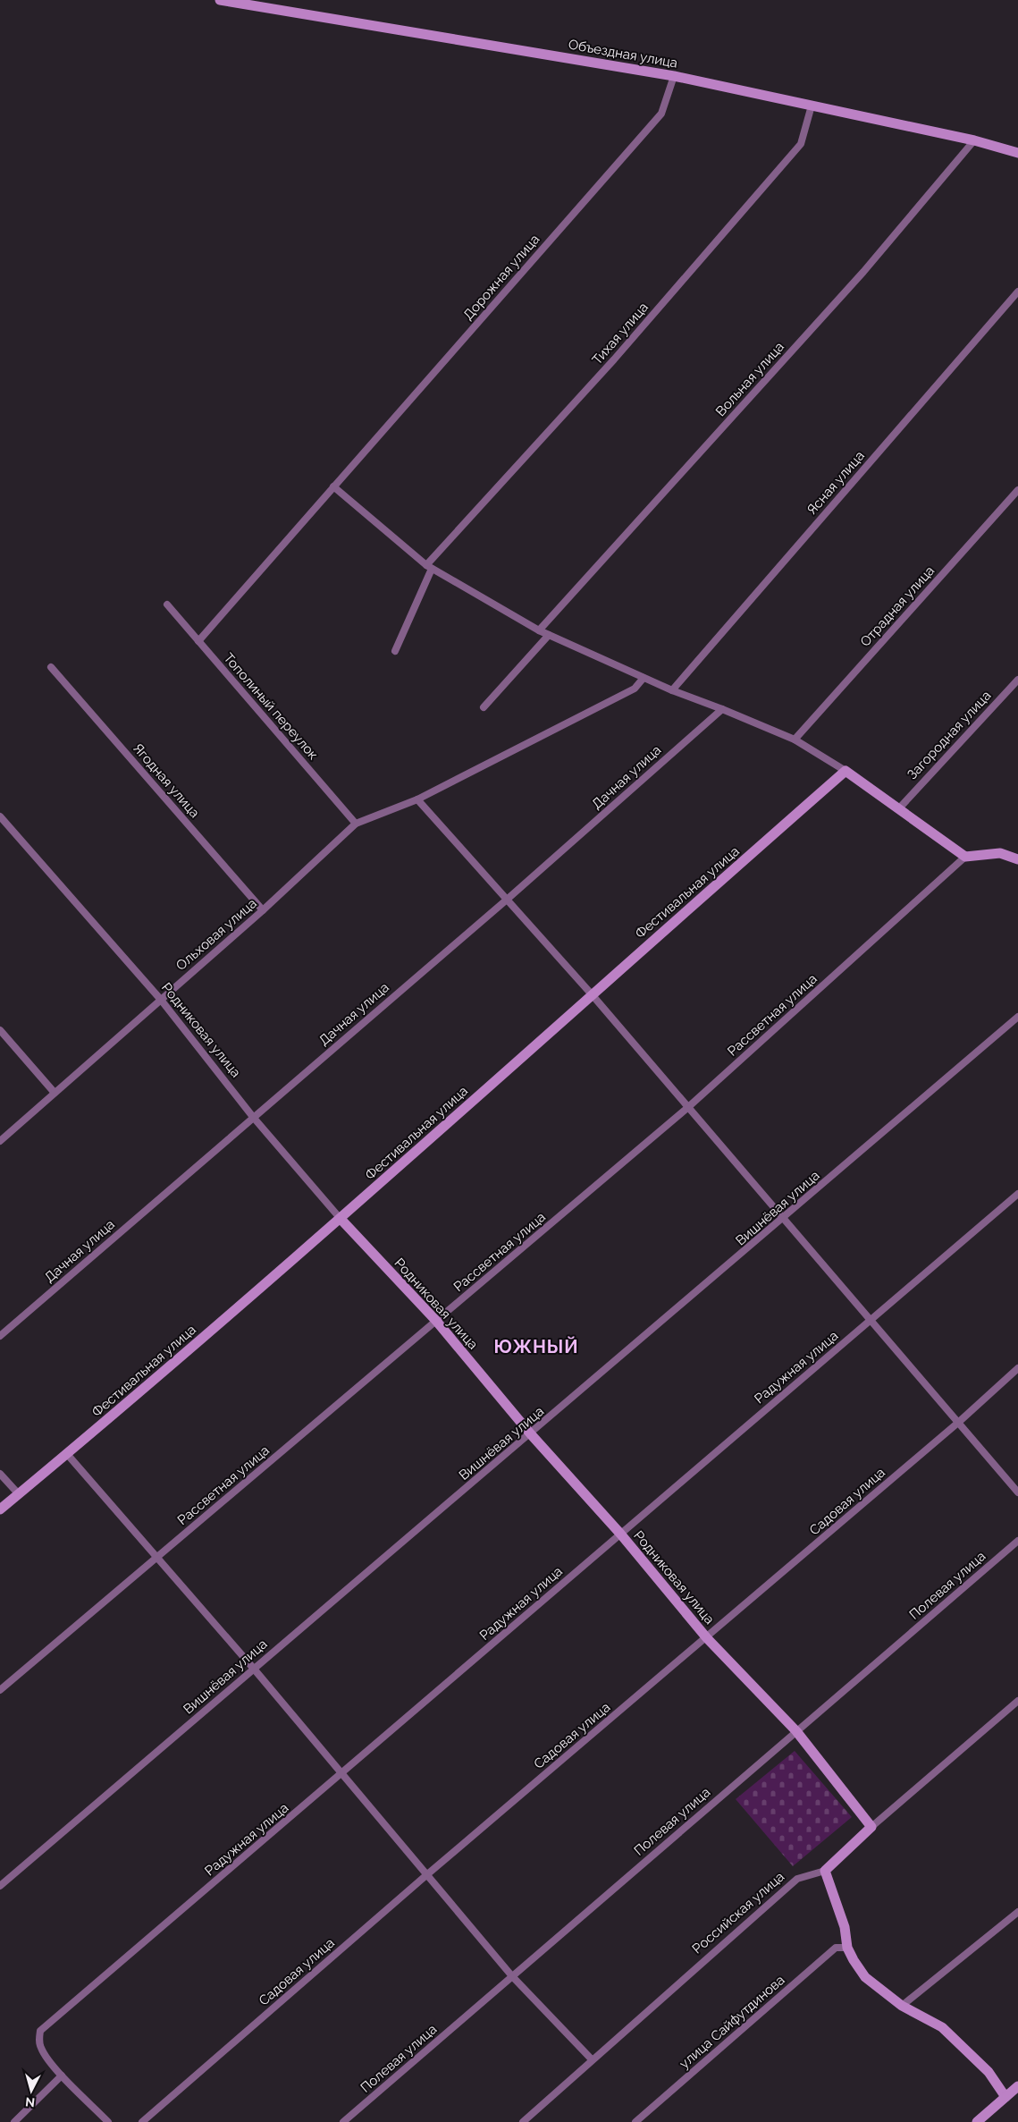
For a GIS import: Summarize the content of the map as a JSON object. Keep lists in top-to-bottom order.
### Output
{
  "streets": {
    "street": [
      "Объездная улица",
      "Дорожная улица",
      "Тихая улица",
      "Вольная улица",
      "Ясная улица",
      "Отрадная улица",
      "Тополиный переулок",
      "Загородная улица",
      "Дачная улица",
      "Ягодная улица",
      "Фестивальная улица",
      "Ольховая улица",
      "Рассветная улица",
      "Родниковая улица",
      "Вишнёвая улица",
      "Радужная улица",
      "Садовая улица",
      "Полевая улица",
      "Российская улица",
      "улица Сайфутдинова"
    ]
  },
  "crossings": [
    ["Объездная улица", "Дорожная улица"],
    ["Объездная улица", "Тихая улица"],
    ["Объездная улица", "Вольная улица"],
    ["Дорожная улица", "Тополиный переулок"],
    ["Тополиный переулок", "Ольховая улица"],
    ["Дачная улица", "Родниковая улица"],
    ["Ягодная улица", "Ольховая улица"],
    ["Фестивальная улица", "Родниковая улица"],
    ["Ольховая улица", "Родниковая улица"],
    ["Рассветная улица", "Родниковая улица"],
    ["Родниковая улица", "Вишнёвая улица"],
    ["Родниковая улица", "Радужная улица"],
    ["Родниковая улица", "Садовая улица"],
    ["Родниковая улица", "Полевая улица"],
    ["Родниковая улица", "Российская улица"]
  ],
  "districts": ["ЮЖНЫЙ"],
  "north": "bottom"
}
